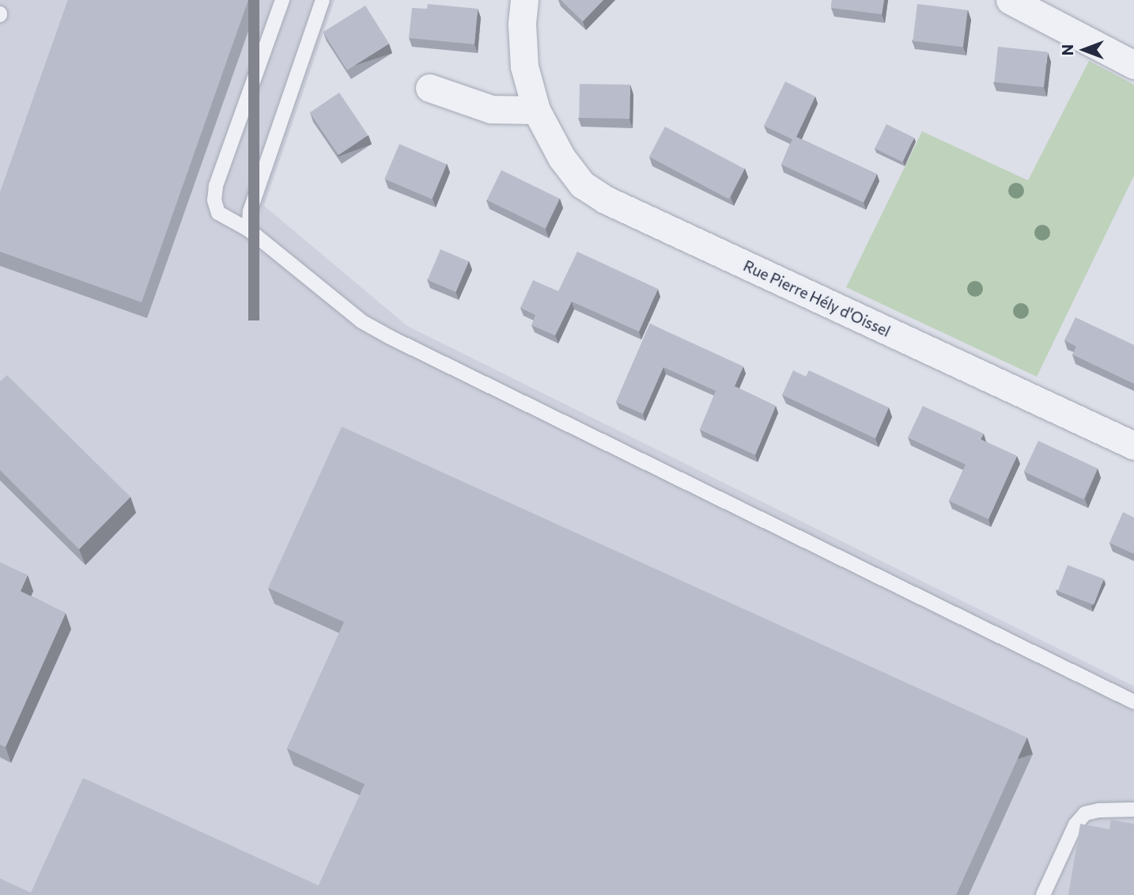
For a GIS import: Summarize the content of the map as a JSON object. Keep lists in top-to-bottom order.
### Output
{
  "streets": {
    "street": ["Rue Pierre Hély d'Oissel"]
  },
  "north": "left"
}
